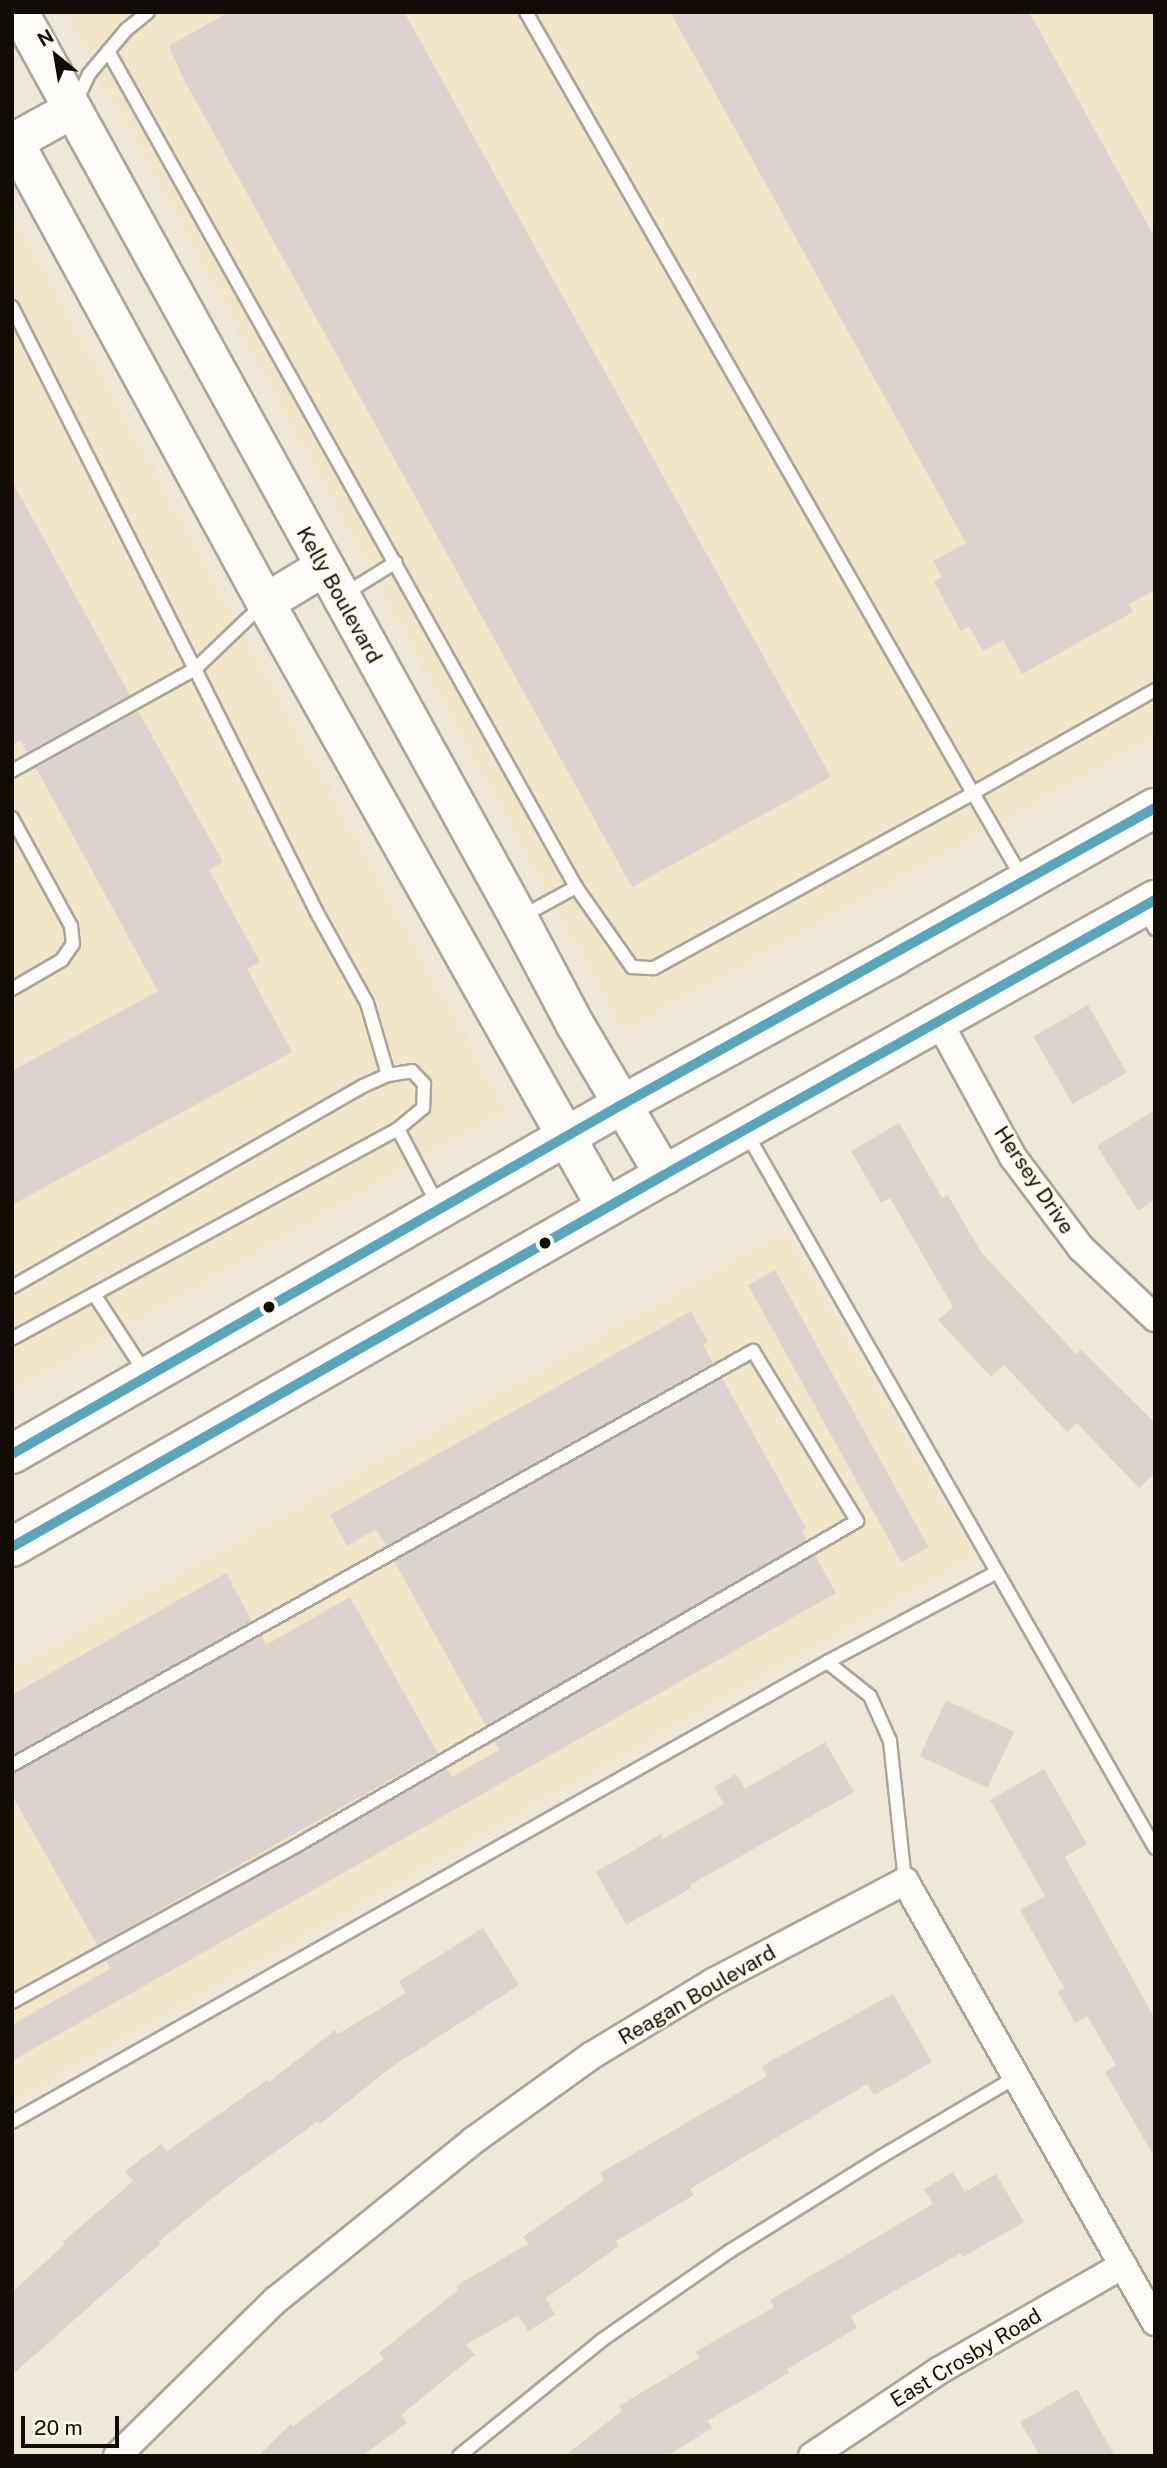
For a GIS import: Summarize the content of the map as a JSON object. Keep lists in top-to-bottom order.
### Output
{
  "streets": {
    "street": [
      "Kelly Boulevard",
      "Hersey Drive",
      "Reagan Boulevard",
      "East Crosby Road"
    ]
  },
  "scale_bar": "20 m",
  "north": "top left"
}
